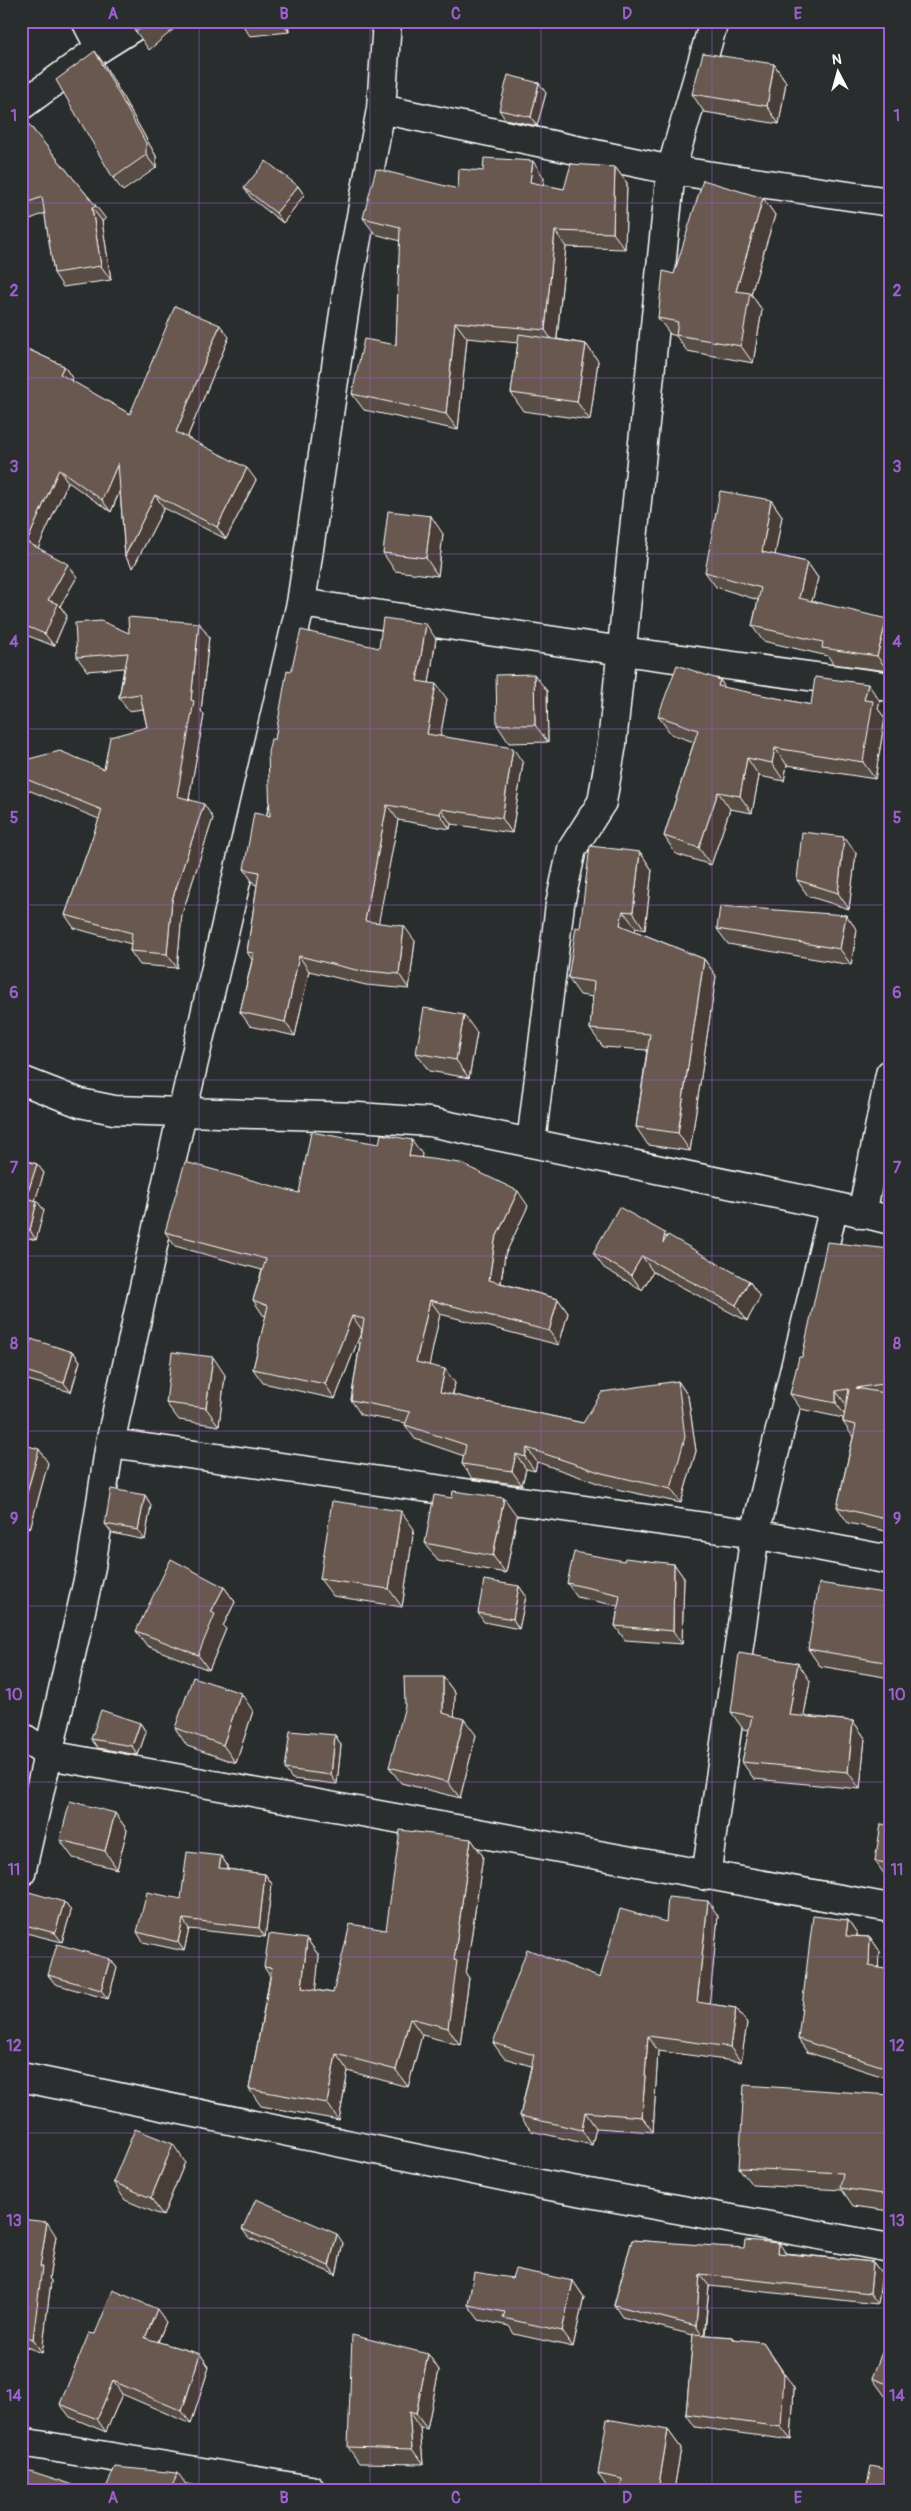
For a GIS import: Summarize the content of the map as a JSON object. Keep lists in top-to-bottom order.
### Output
{
  "north": "top",
  "grid": {
    "columns": [
      "A",
      "B",
      "C",
      "D",
      "E"
    ],
    "rows": [
      "1",
      "2",
      "3",
      "4",
      "5",
      "6",
      "7",
      "8",
      "9",
      "10",
      "11",
      "12",
      "13",
      "14"
    ]
  }
}
